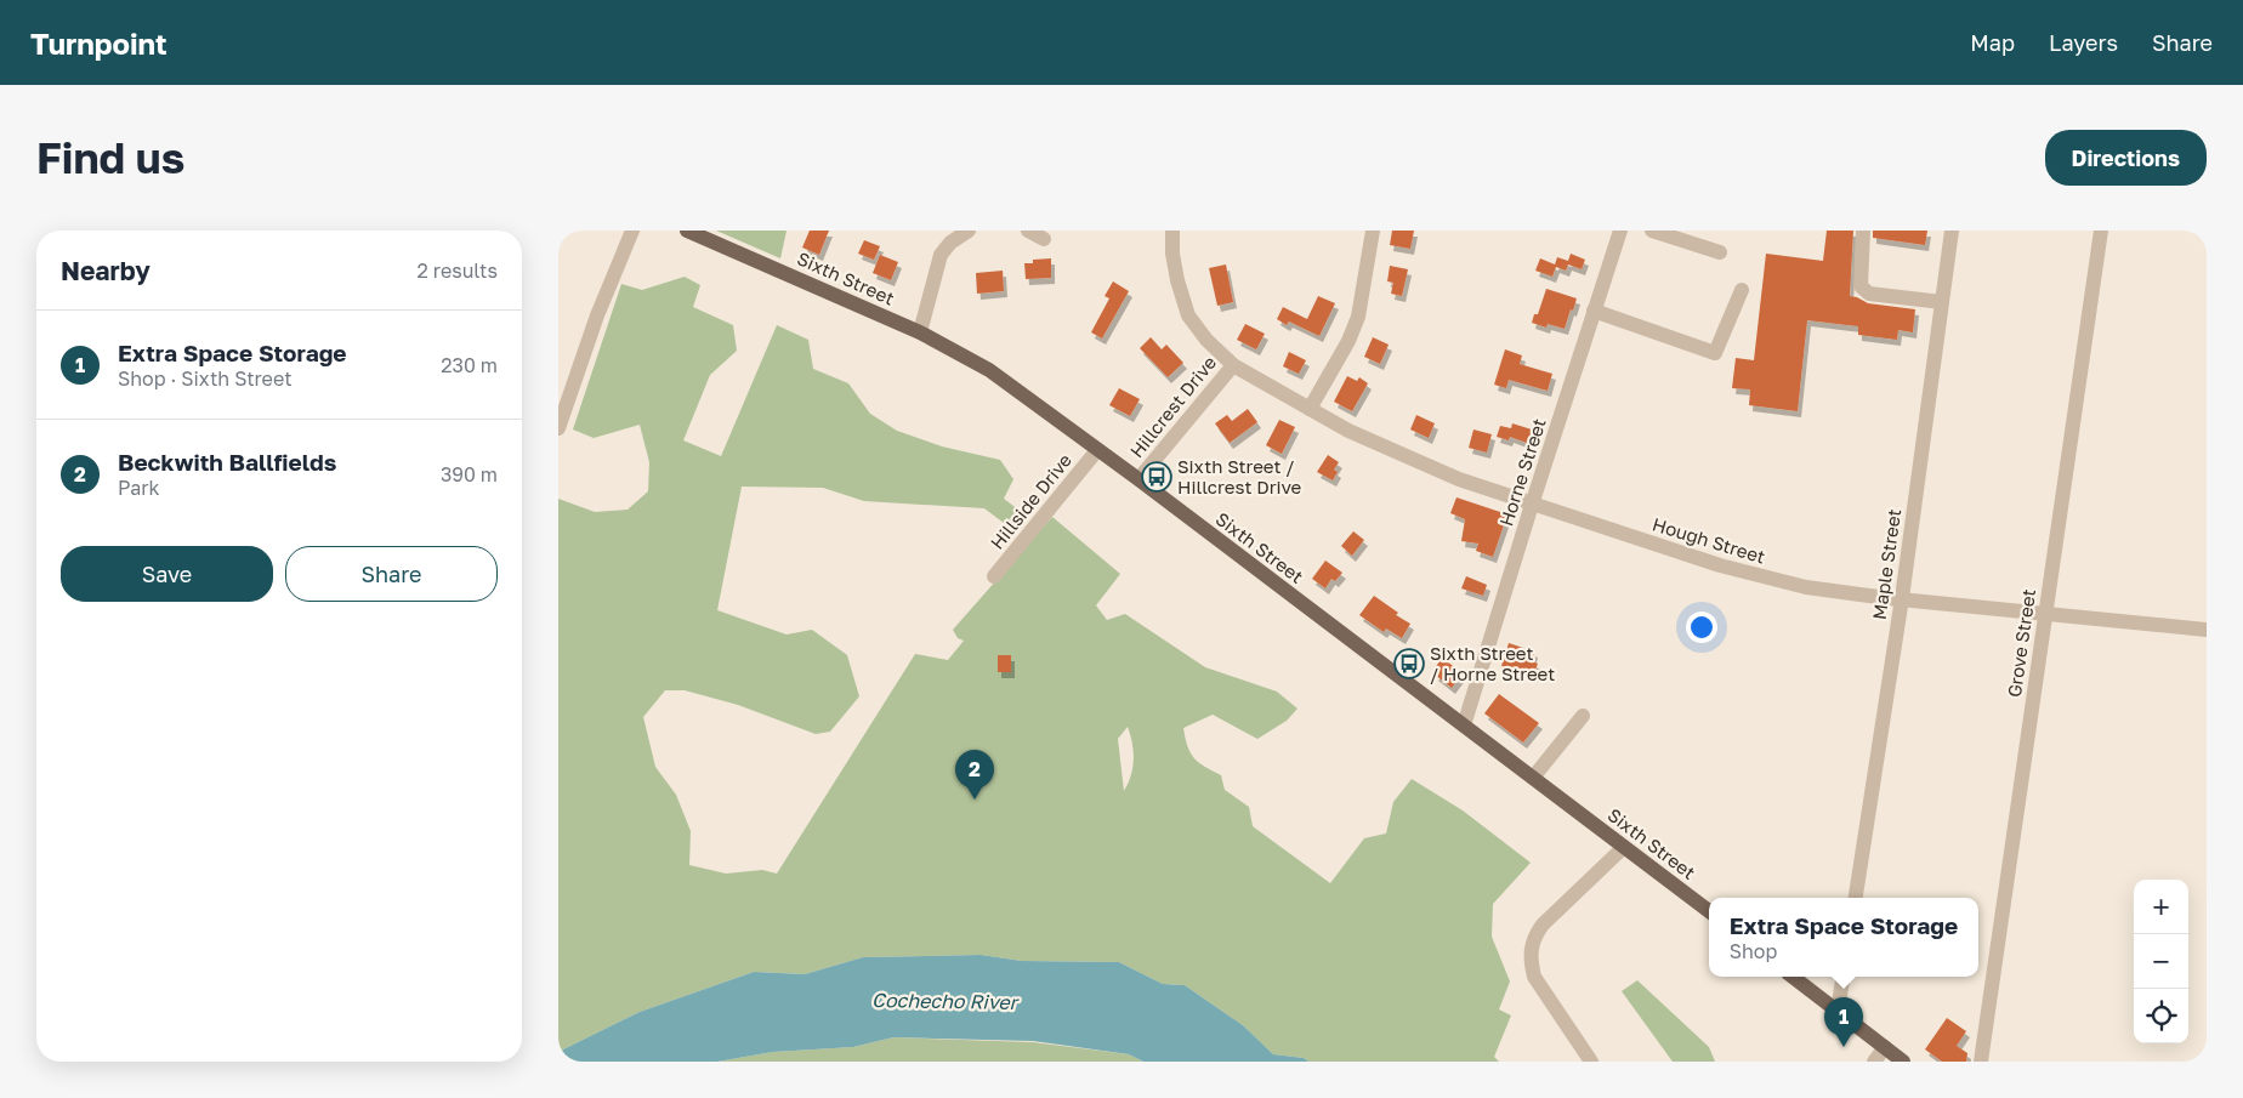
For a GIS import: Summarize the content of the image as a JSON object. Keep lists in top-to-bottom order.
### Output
{
  "streets": {
    "main road": ["Sixth Street"],
    "street": [
      "Hillcrest Drive",
      "Horne Street",
      "Hillside Drive",
      "Hough Street",
      "Maple Street",
      "Grove Street"
    ]
  },
  "crossings": [
    ["Sixth Street", "Hillcrest Drive"],
    ["Sixth Street", "Horne Street"],
    ["Sixth Street", "Hillside Drive"],
    ["Hillcrest Drive", "Hough Street"],
    ["Horne Street", "Hough Street"],
    ["Hough Street", "Maple Street"],
    ["Hough Street", "Grove Street"]
  ],
  "water": ["Cochecho River"],
  "places": {
    "bus stop": ["Sixth Street / Hillcrest Drive", "Sixth Street / Horne Street"]
  },
  "page": {
    "header": "Turnpoint",
    "nav": ["Map", "Layers", "Share"],
    "buttons": [
      "Directions",
      ["Save", "Share"]
    ],
    "title": "Find us",
    "heading": ["Nearby", "2 results"],
    "list": [
      {
        "mark": "1",
        "name": "Extra Space Storage",
        "note": "Shop · Sixth Street",
        "value": "230 m"
      },
      {
        "mark": "2",
        "name": "Beckwith Ballfields",
        "note": "Park",
        "value": "390 m"
      }
    ],
    "pins": ["2", "1"],
    "map_buttons": ["+", "−"],
    "popup": ["Extra Space Storage", "Shop"]
  }
}
